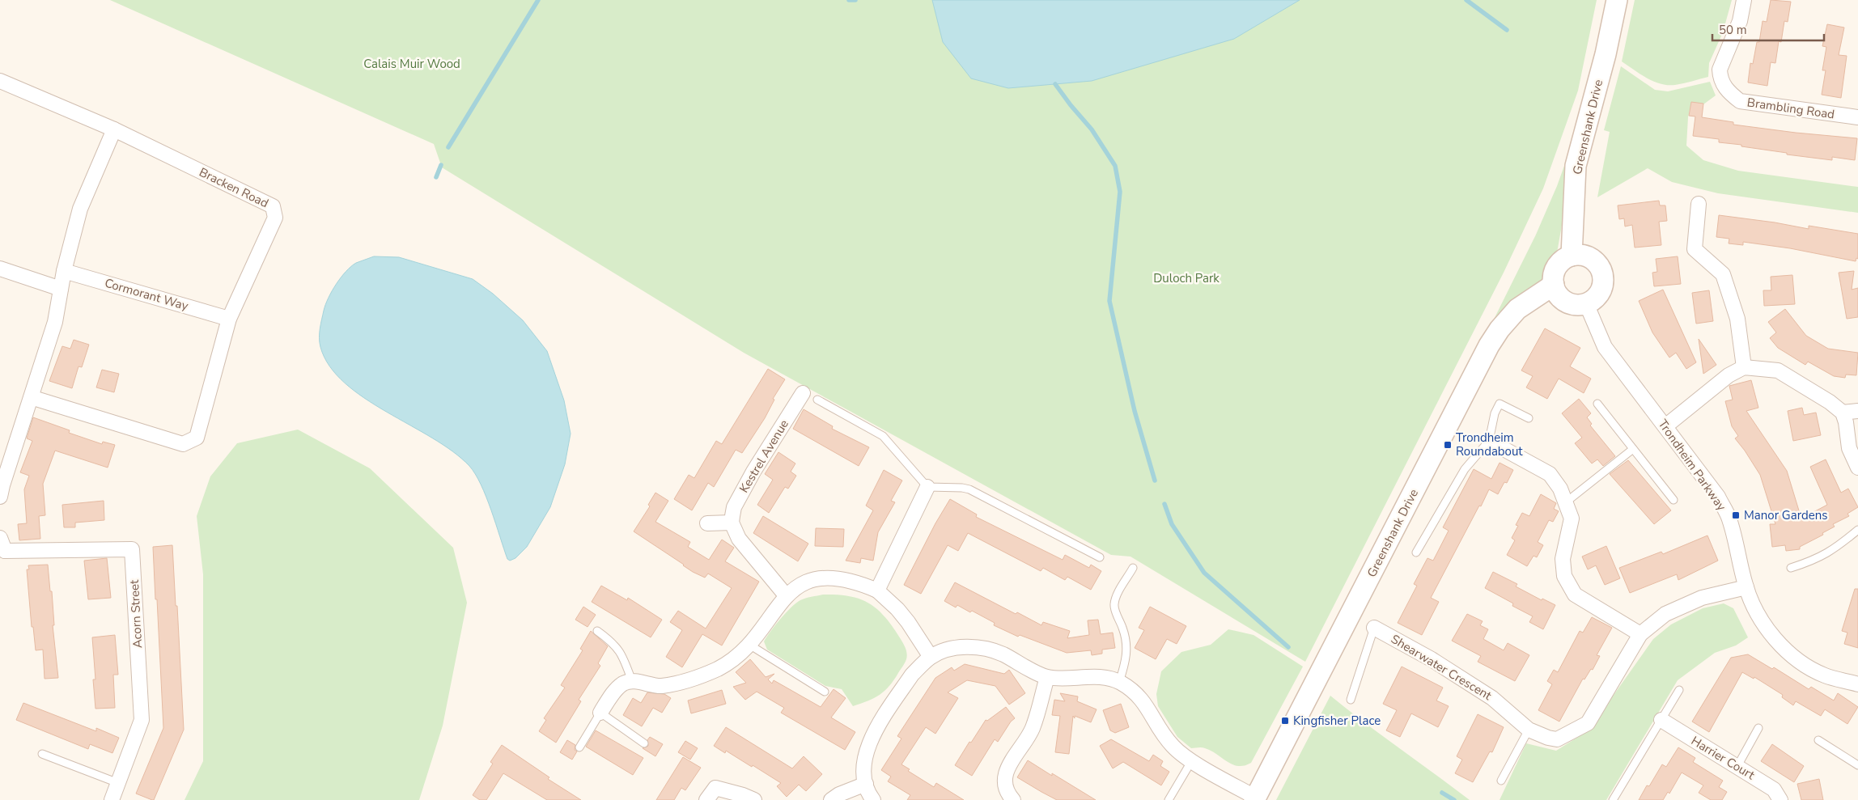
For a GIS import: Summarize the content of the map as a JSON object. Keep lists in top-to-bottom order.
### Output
{
  "streets": {
    "street": [
      "Brambling Road",
      "Greenshank Drive",
      "Bracken Road",
      "Cormorant Way",
      "Kestrel Avenue",
      "Trondheim Parkway",
      "Acorn Street",
      "Shearwater Crescent",
      "Harrier Court"
    ]
  },
  "crossings": [
    ["Greenshank Drive", "Trondheim Parkway"],
    ["Bracken Road", "Cormorant Way"],
    ["Trondheim Parkway", "Shearwater Crescent"]
  ],
  "parks": ["Calais Muir Wood", "Duloch Park"],
  "places": {
    "transit": ["Trondheim Roundabout", "Manor Gardens", "Kingfisher Place"]
  },
  "scale_bar": "50 m"
}
